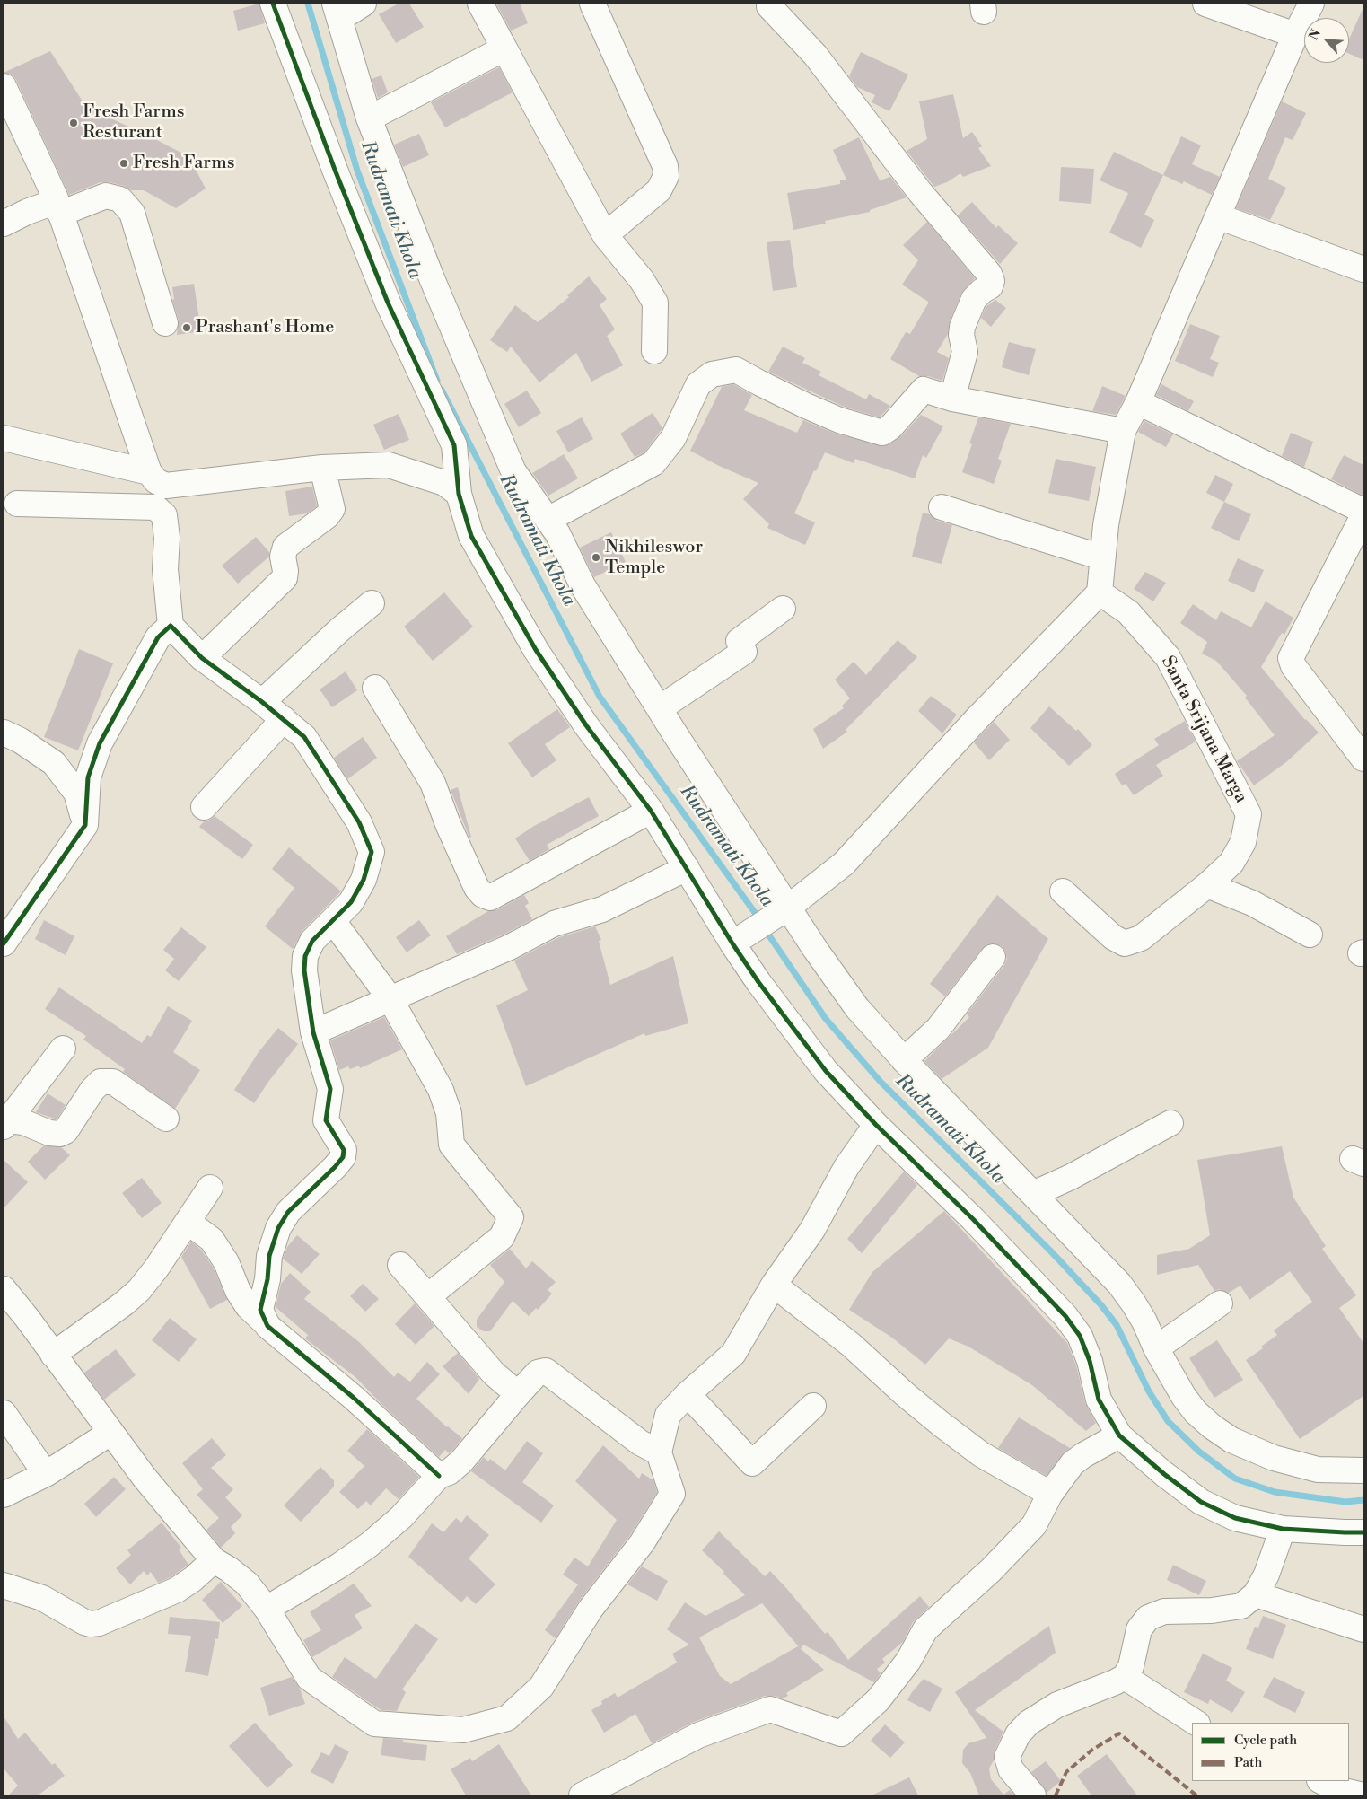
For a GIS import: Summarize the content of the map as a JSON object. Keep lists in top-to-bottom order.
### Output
{
  "streets": {
    "street": ["Santa Srijana Marga"]
  },
  "water": ["Rudramati Khola"],
  "places": [
    "Fresh Farms Resturant",
    "Fresh Farms",
    "Prashant's Home",
    "Nikhileswor Temple"
  ],
  "legend": ["Cycle path", "Path"],
  "north": "top left"
}
